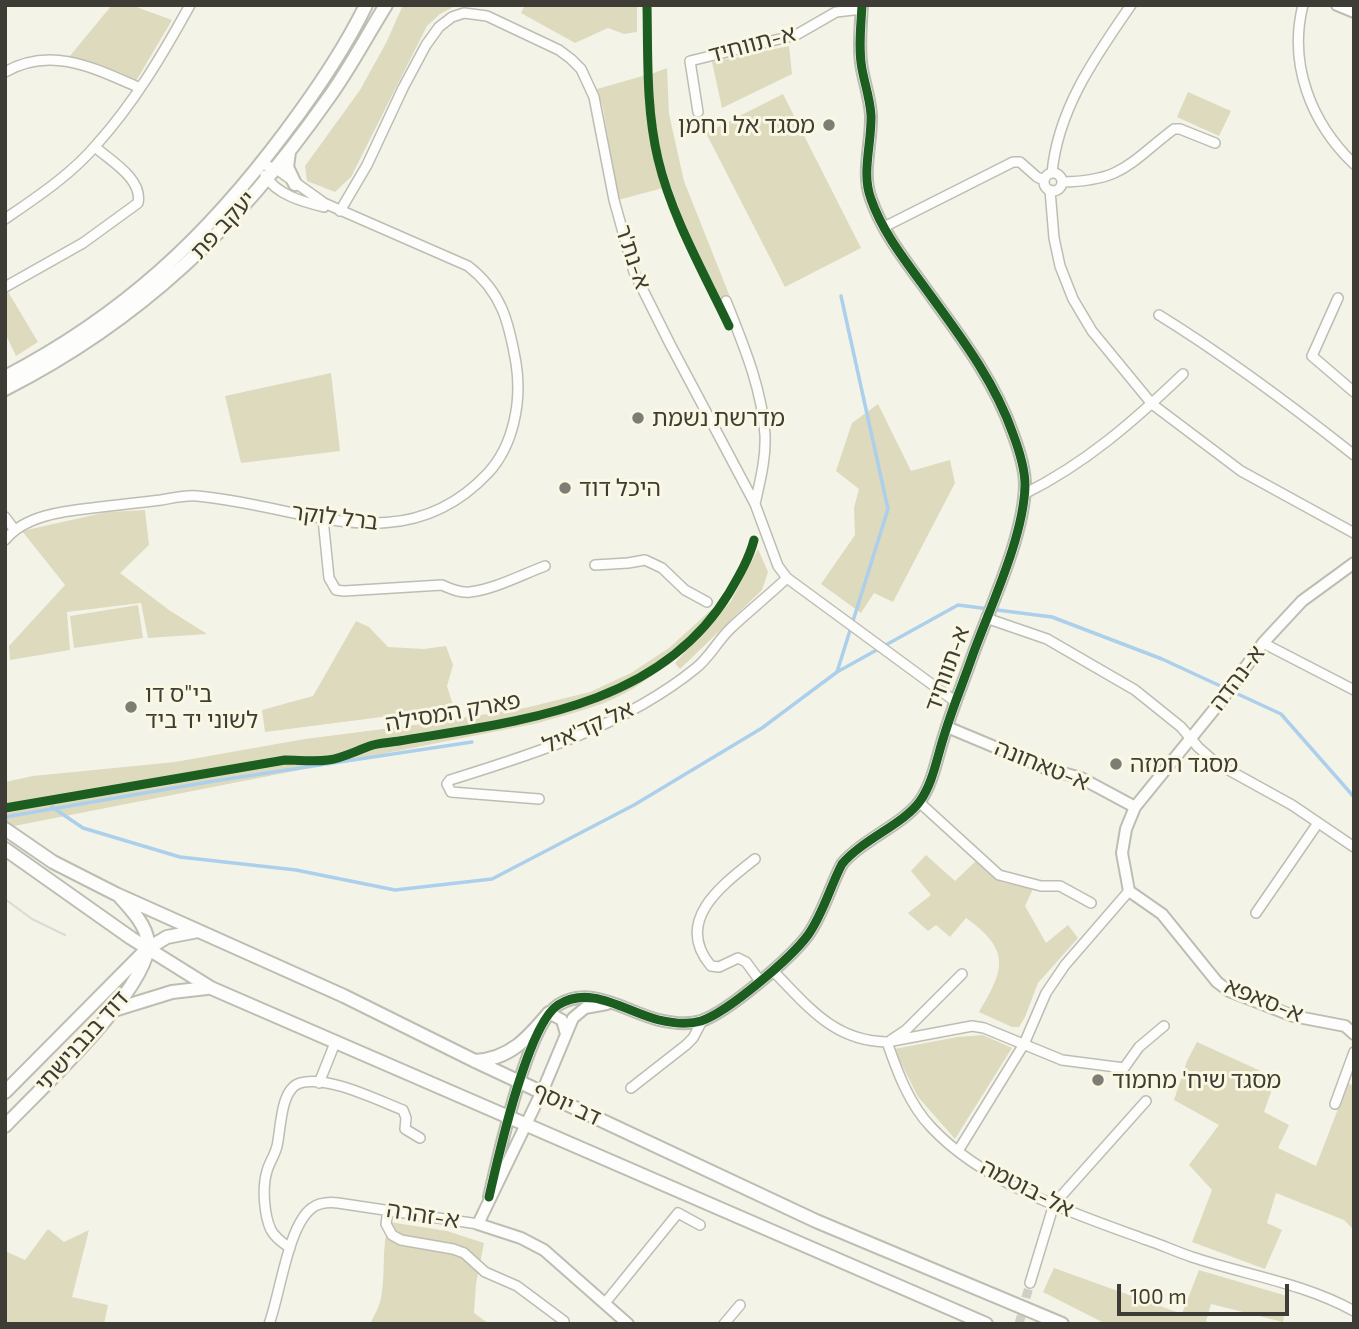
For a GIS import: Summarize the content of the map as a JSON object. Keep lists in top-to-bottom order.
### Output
{
  "streets": {
    "main road": ["יעקב פת", "דוד בנבנישתי", "דב יוסף"],
    "street": [
      "א-תווחיד",
      "א-נת'ר",
      "ברל לוקר",
      "א-נהדה",
      "אל קד'איל",
      "א-טאחונה",
      "א-סאפא",
      "אל-בוטמה",
      "א-זהרה"
    ],
    "cycle path": ["פארק המסילה"]
  },
  "crossings": [
    ["א-תווחיד", "א-נת'ר"],
    ["א-תווחיד", "א-טאחונה"],
    ["יעקב פת", "ברל לוקר"],
    ["א-נת'ר", "ברל לוקר"],
    ["א-נת'ר", "אל קד'איל"],
    ["א-נהדה", "א-טאחונה"],
    ["דוד בנבנישתי", "דב יוסף"],
    ["דב יוסף", "א-זהרה"]
  ],
  "places": [
    "מסגד אל רחמן",
    "מדרשת נשמת",
    "היכל דוד",
    "בי\"ס דו לשוני יד ביד",
    "מסגד חמזה",
    "מסגד שיח' מחמוד"
  ],
  "scale_bar": "100 m"
}
